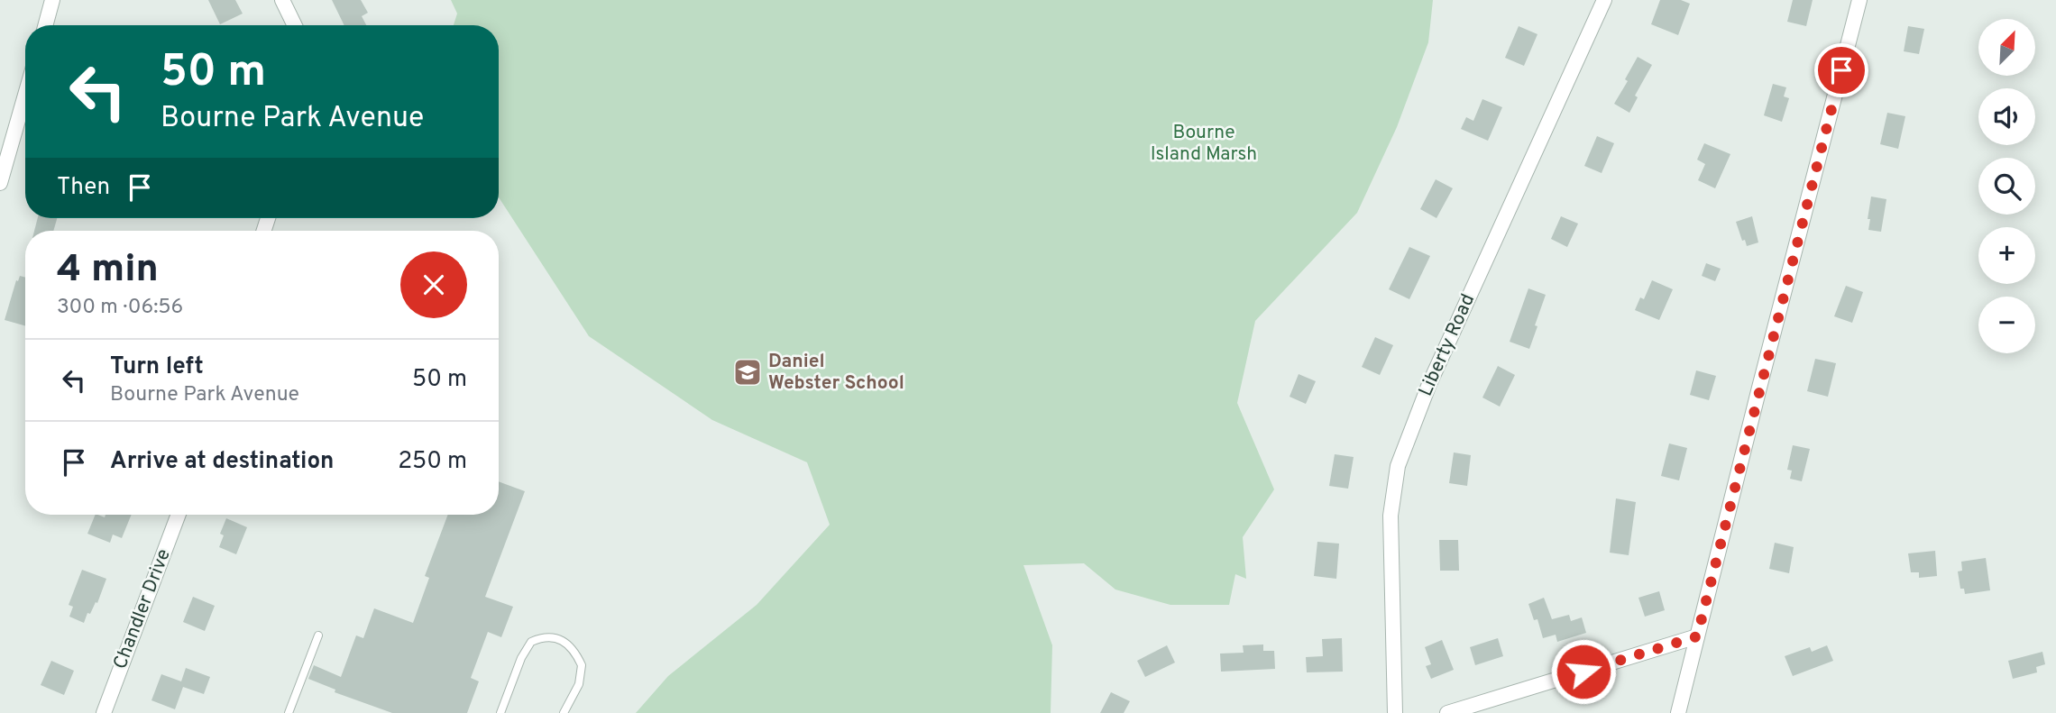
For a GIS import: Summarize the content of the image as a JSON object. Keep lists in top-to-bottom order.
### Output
{
  "streets": {
    "street": ["Liberty Road", "Chandler Drive"]
  },
  "parks": ["Bourne Island Marsh"],
  "places": {
    "school or university": ["Daniel Webster School"]
  },
  "north": "top right",
  "page": {
    "map_buttons": ["+", "−"],
    "turn": ["50 m", "Bourne Park Avenue"],
    "then": "Then",
    "heading": ["4 min", "300 m · 06:56"],
    "list": [
      {
        "name": "Turn left",
        "note": "Bourne Park Avenue",
        "value": "50 m"
      },
      {
        "name": "Arrive at destination",
        "value": "250 m"
      }
    ]
  }
}
